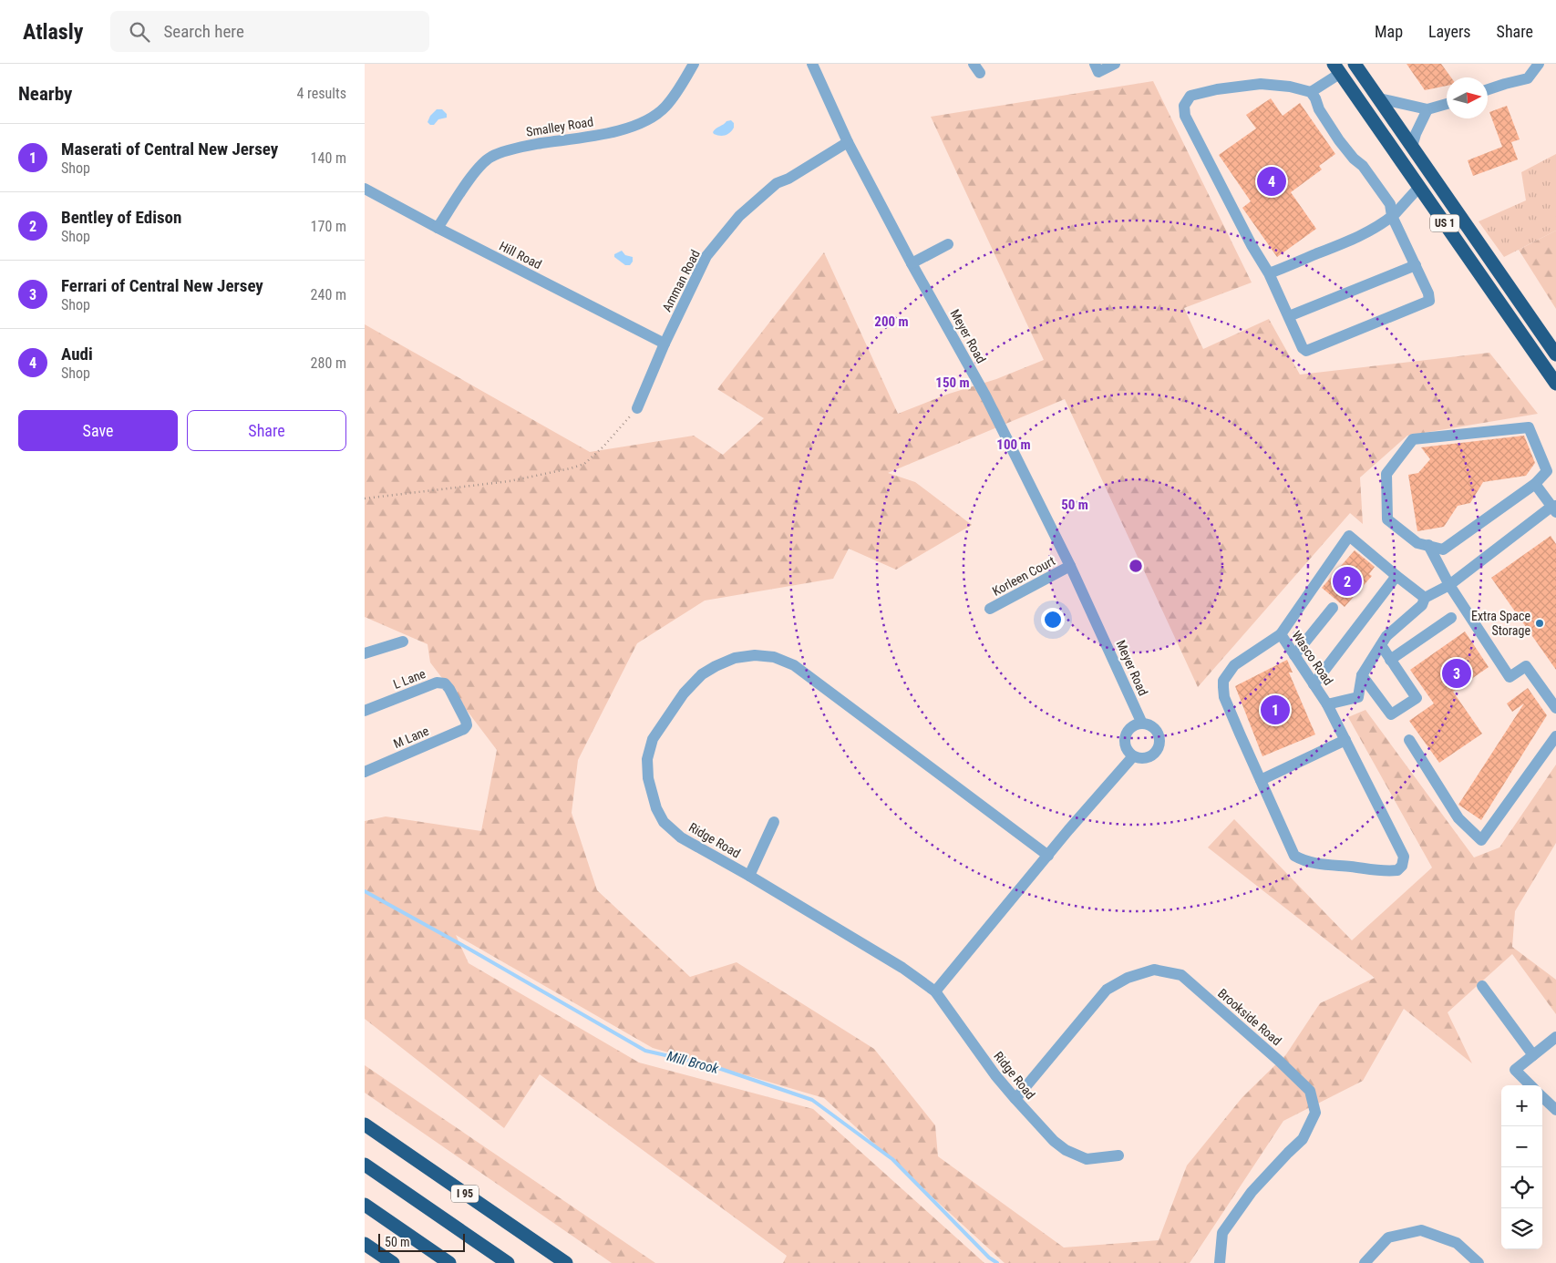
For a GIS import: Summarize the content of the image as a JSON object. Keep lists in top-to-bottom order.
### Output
{
  "streets": {
    "highway": ["US 1", "I 95"],
    "street": [
      "Smalley Road",
      "Hill Road",
      "Amman Road",
      "Meyer Road",
      "Korleen Court",
      "Wasco Road",
      "L Lane",
      "M Lane",
      "Ridge Road",
      "Brookside Road"
    ]
  },
  "crossings": [
    ["Smalley Road", "Hill Road"],
    ["Hill Road", "Amman Road"],
    ["Amman Road", "Meyer Road"],
    ["Meyer Road", "Korleen Court"],
    ["L Lane", "M Lane"],
    ["Ridge Road", "Brookside Road"]
  ],
  "water": ["Mill Brook"],
  "places": ["Extra Space Storage"],
  "scale_bar": "50 m",
  "north": "right",
  "page": {
    "header": "Atlasly",
    "search": "Search here",
    "nav": ["Map", "Layers", "Share"],
    "heading": ["Nearby", "4 results"],
    "list": [
      {
        "mark": "1",
        "name": "Maserati of Central New Jersey",
        "note": "Shop",
        "value": "140 m"
      },
      {
        "mark": "2",
        "name": "Bentley of Edison",
        "note": "Shop",
        "value": "170 m"
      },
      {
        "mark": "3",
        "name": "Ferrari of Central New Jersey",
        "note": "Shop",
        "value": "240 m"
      },
      {
        "mark": "4",
        "name": "Audi",
        "note": "Shop",
        "value": "280 m"
      }
    ],
    "pins": [
      "4",
      "2",
      "3",
      "1"
    ],
    "buttons": ["Save", "Share"],
    "map_buttons": ["+", "−"],
    "scale": "50 m"
  },
  "rings": [
    "200 m",
    "150 m",
    "100 m",
    "50 m"
  ]
}
